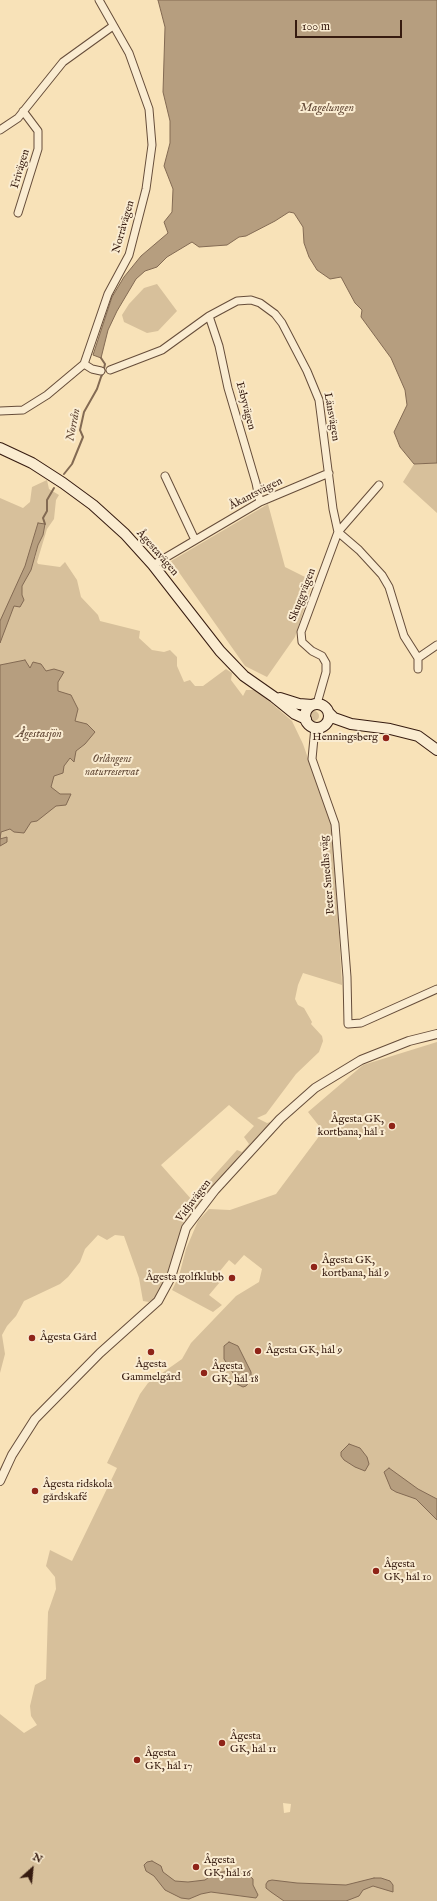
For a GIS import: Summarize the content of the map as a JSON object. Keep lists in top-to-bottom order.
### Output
{
  "streets": {
    "main road": ["Ågestavägen"],
    "street": [
      "Frivägen",
      "Norråvägen",
      "Esbyvägen",
      "Länsvägen",
      "Åkantsvägen",
      "Skuggvägen",
      "Peter Smedhs väg",
      "Vidjavägen"
    ]
  },
  "crossings": [
    ["Esbyvägen", "Länsvägen"],
    ["Esbyvägen", "Åkantsvägen"],
    ["Länsvägen", "Åkantsvägen"],
    ["Länsvägen", "Skuggvägen"],
    ["Åkantsvägen", "Ågestavägen"],
    ["Ågestavägen", "Skuggvägen"],
    ["Ågestavägen", "Peter Smedhs väg"],
    ["Skuggvägen", "Peter Smedhs väg"]
  ],
  "water": ["Magelungen", "Norrån", "Ågestasjön"],
  "parks": ["Orlångens naturreservat"],
  "places": [
    "Henningsberg",
    "Ågesta GK, kortbana, hål 1",
    "Ågesta GK, kortbana, hål 9",
    "Ågesta golfklubb",
    "Ågesta Gård",
    "Ågesta GK, hål 9",
    "Ågesta Gammelgård",
    "Ågesta GK, hål 18",
    "Ågesta ridskola gårdskafé",
    "Ågesta GK, hål 10",
    "Ågesta GK, hål 11",
    "Ågesta GK, hål 17",
    "Ågesta GK, hål 16"
  ],
  "scale_bar": "100 m",
  "north": "top right"
}
